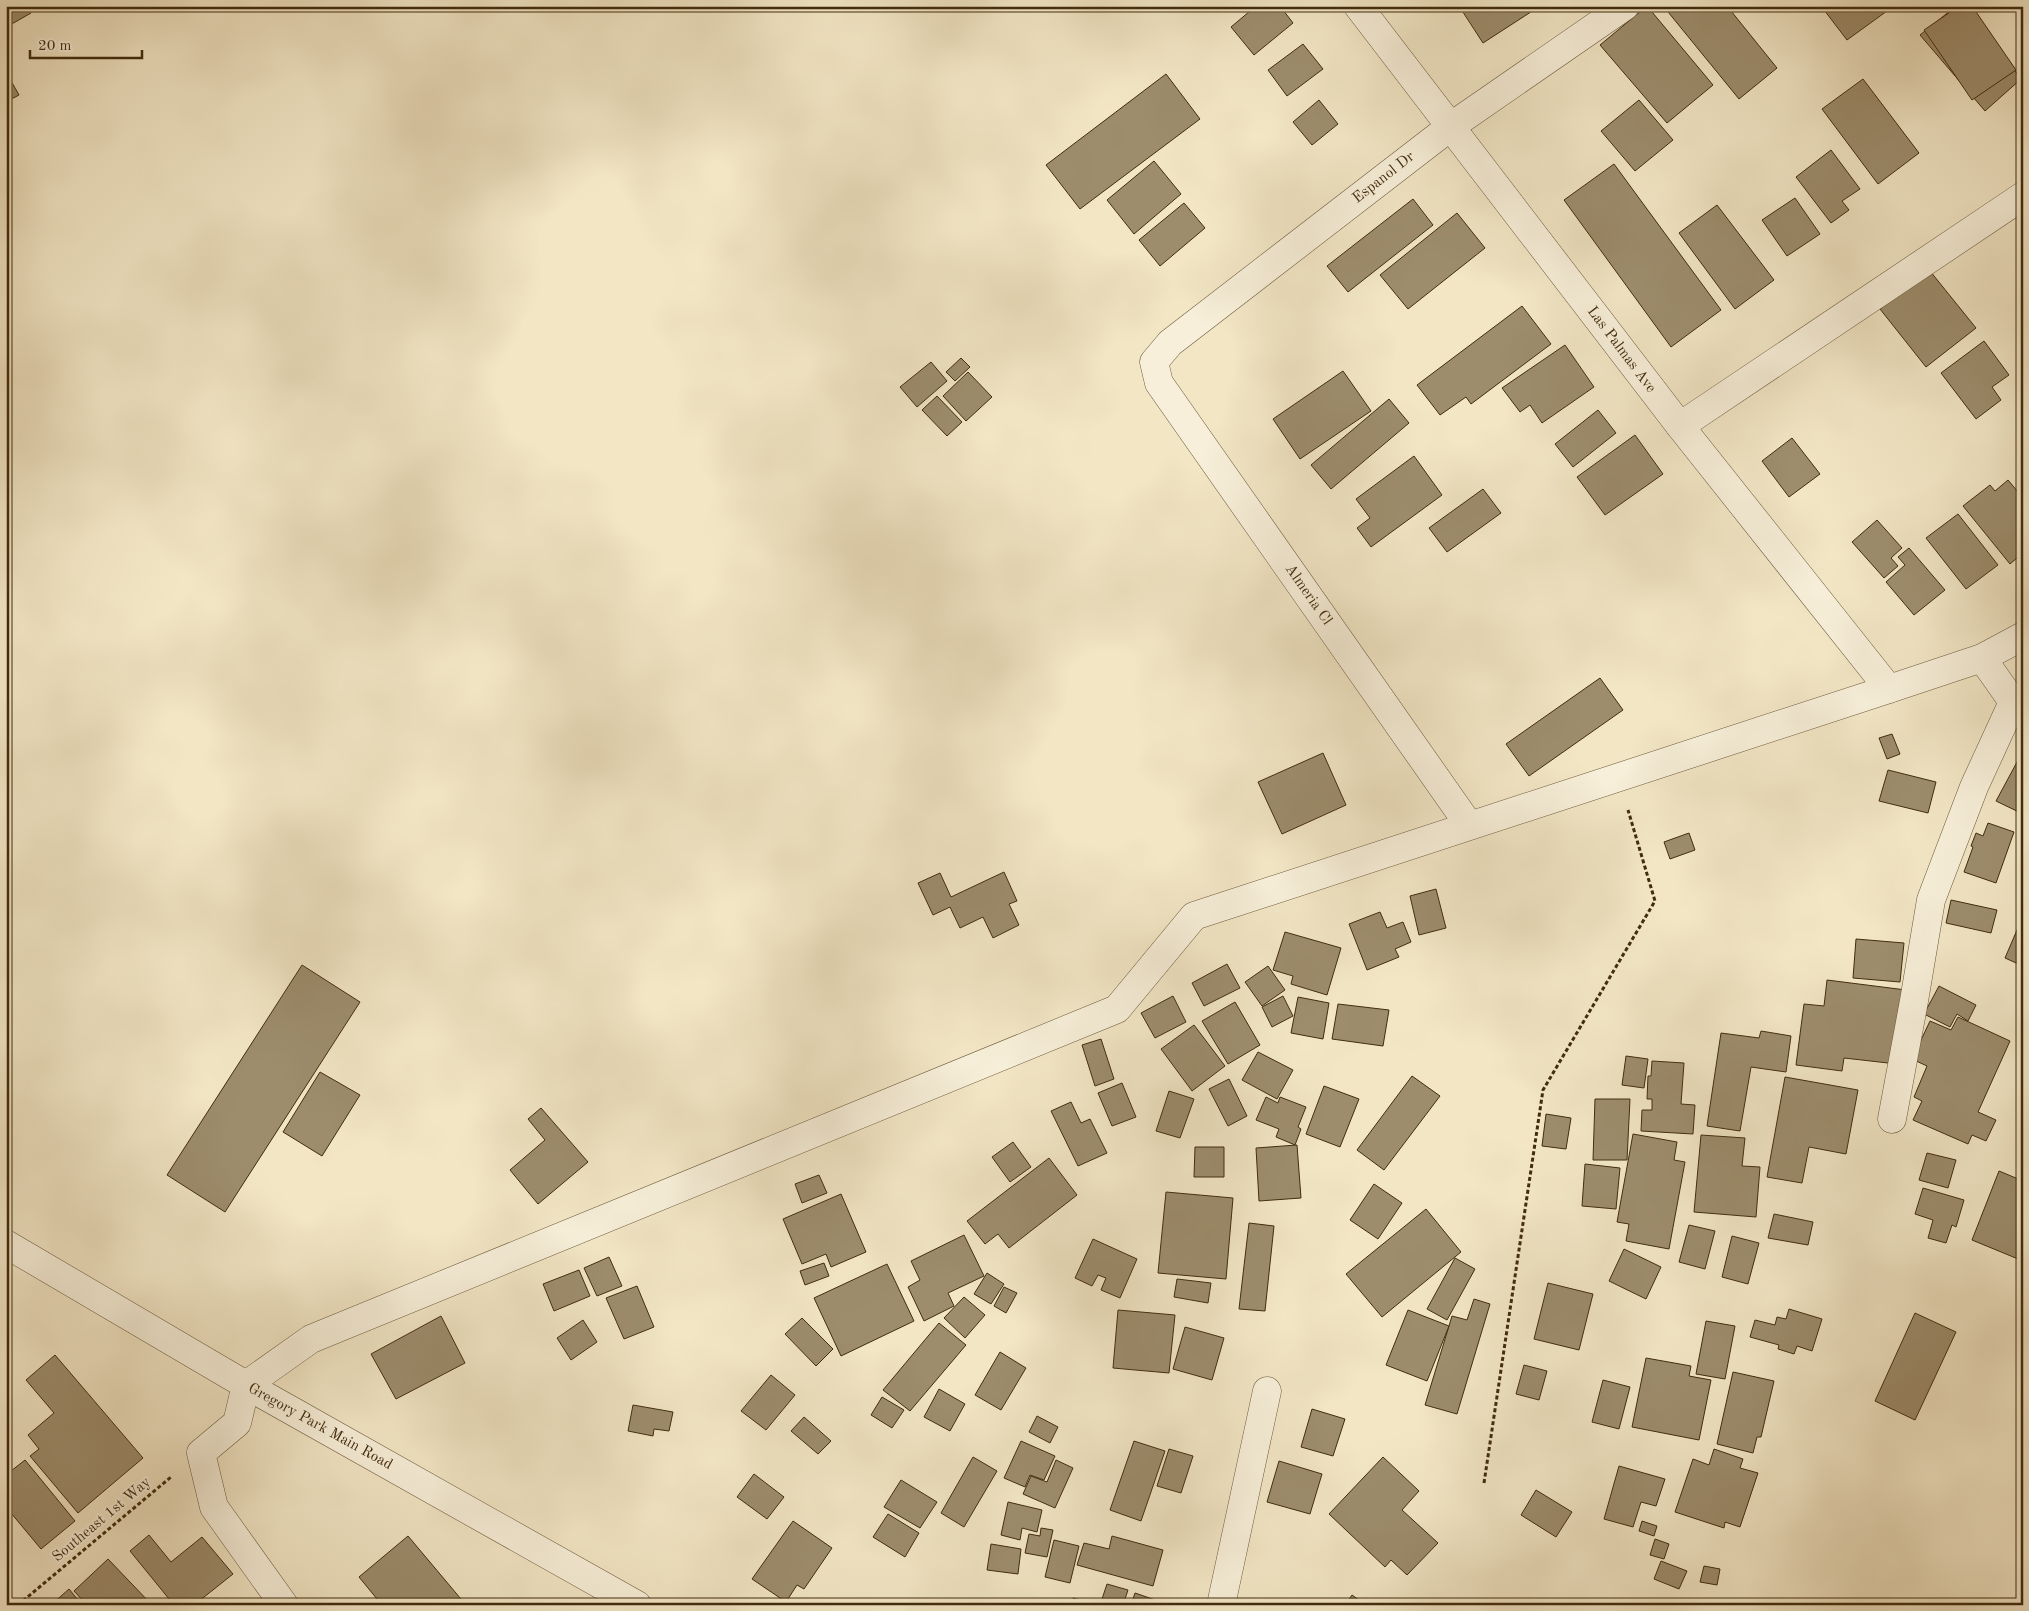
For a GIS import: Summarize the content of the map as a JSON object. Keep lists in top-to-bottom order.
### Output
{
  "streets": {
    "street": [
      "Espanol Dr",
      "Las Palmas Ave",
      "Almeria Cl",
      "Gregory Park Main Road"
    ],
    "path": ["Southeast 1st Way"]
  },
  "crossings": [
    ["Espanol Dr", "Las Palmas Ave"],
    ["Espanol Dr", "Almeria Cl"]
  ],
  "scale_bar": "20 m"
}
